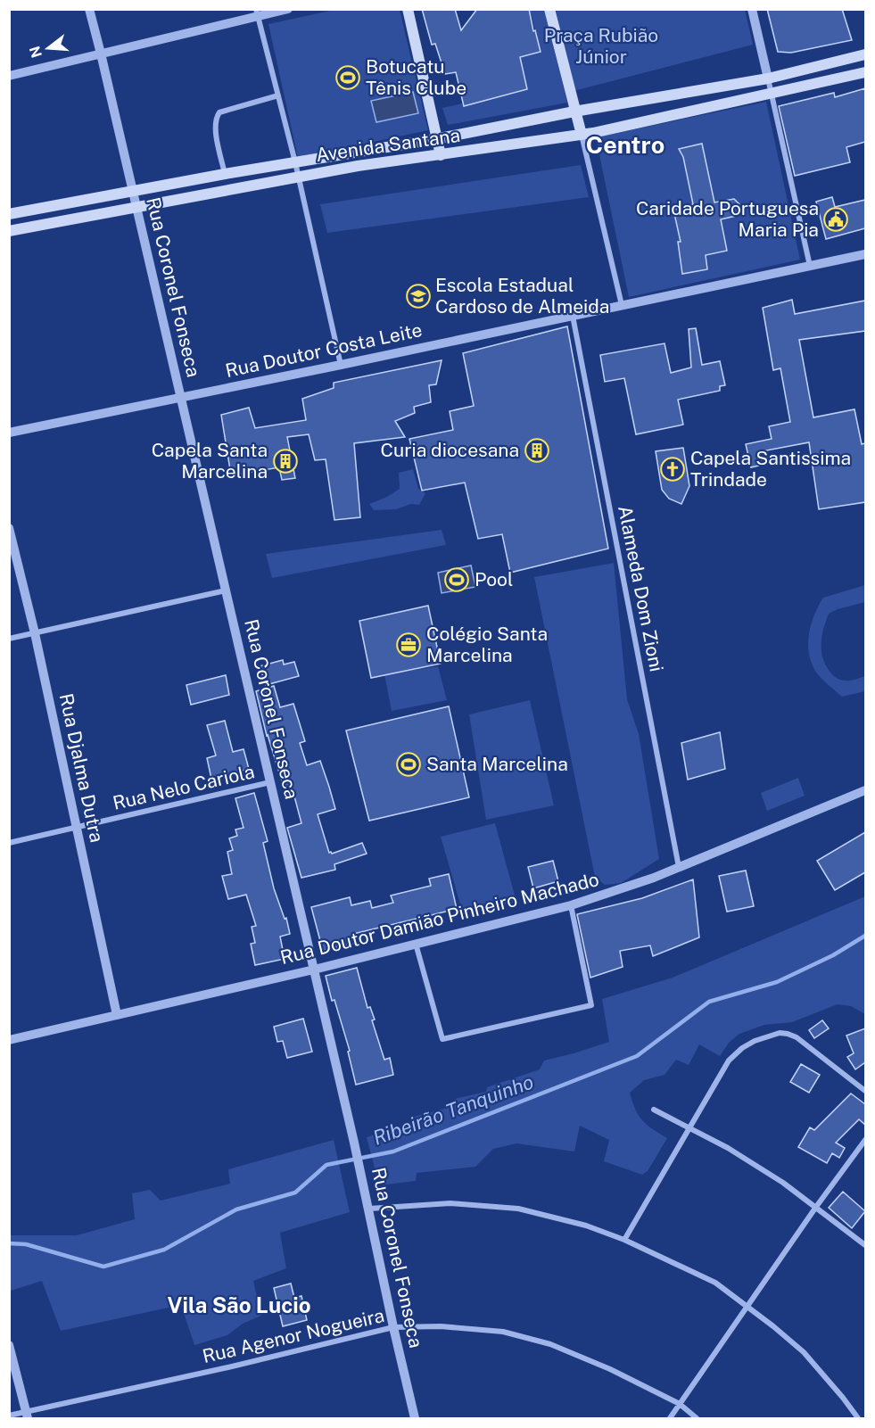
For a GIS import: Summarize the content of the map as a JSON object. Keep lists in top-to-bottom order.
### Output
{
  "streets": {
    "main road": ["Avenida Santana"],
    "street": [
      "Rua Coronel Fonseca",
      "Rua Doutor Costa Leite",
      "Alameda Dom Zioni",
      "Rua Djalma Dutra",
      "Rua Nelo Cariola",
      "Rua Doutor Damião Pinheiro Machado",
      "Rua Agenor Nogueira"
    ]
  },
  "crossings": [
    ["Avenida Santana", "Rua Coronel Fonseca"],
    ["Rua Coronel Fonseca", "Rua Doutor Costa Leite"],
    ["Rua Coronel Fonseca", "Rua Nelo Cariola"],
    ["Rua Coronel Fonseca", "Rua Doutor Damião Pinheiro Machado"],
    ["Rua Coronel Fonseca", "Rua Agenor Nogueira"],
    ["Rua Doutor Costa Leite", "Alameda Dom Zioni"],
    ["Alameda Dom Zioni", "Rua Doutor Damião Pinheiro Machado"],
    ["Rua Djalma Dutra", "Rua Nelo Cariola"],
    ["Rua Djalma Dutra", "Rua Doutor Damião Pinheiro Machado"]
  ],
  "districts": ["Centro", "Vila São Lucio"],
  "water": ["Ribeirão Tanquinho"],
  "parks": ["Praça Rubião Júnior"],
  "places": {
    "sports": ["Botucatu Tênis Clube", "Pool", "Santa Marcelina"],
    "public building": ["Caridade Portuguesa Maria Pia"],
    "school or university": ["Escola Estadual Cardoso de Almeida"],
    "building": ["Curia diocesana", "Capela Santa Marcelina"],
    "church": ["Capela Santissima Trindade"],
    "office": ["Colégio Santa Marcelina"]
  },
  "north": "left"
}
